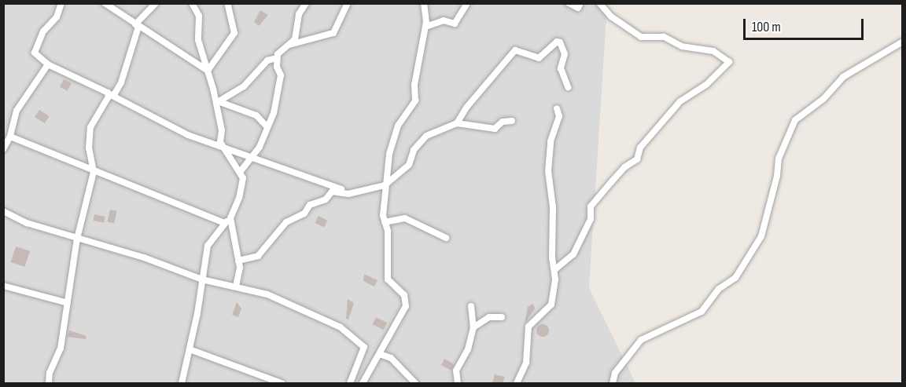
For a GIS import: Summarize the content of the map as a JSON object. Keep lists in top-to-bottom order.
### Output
{
  "scale_bar": "100 m"
}
